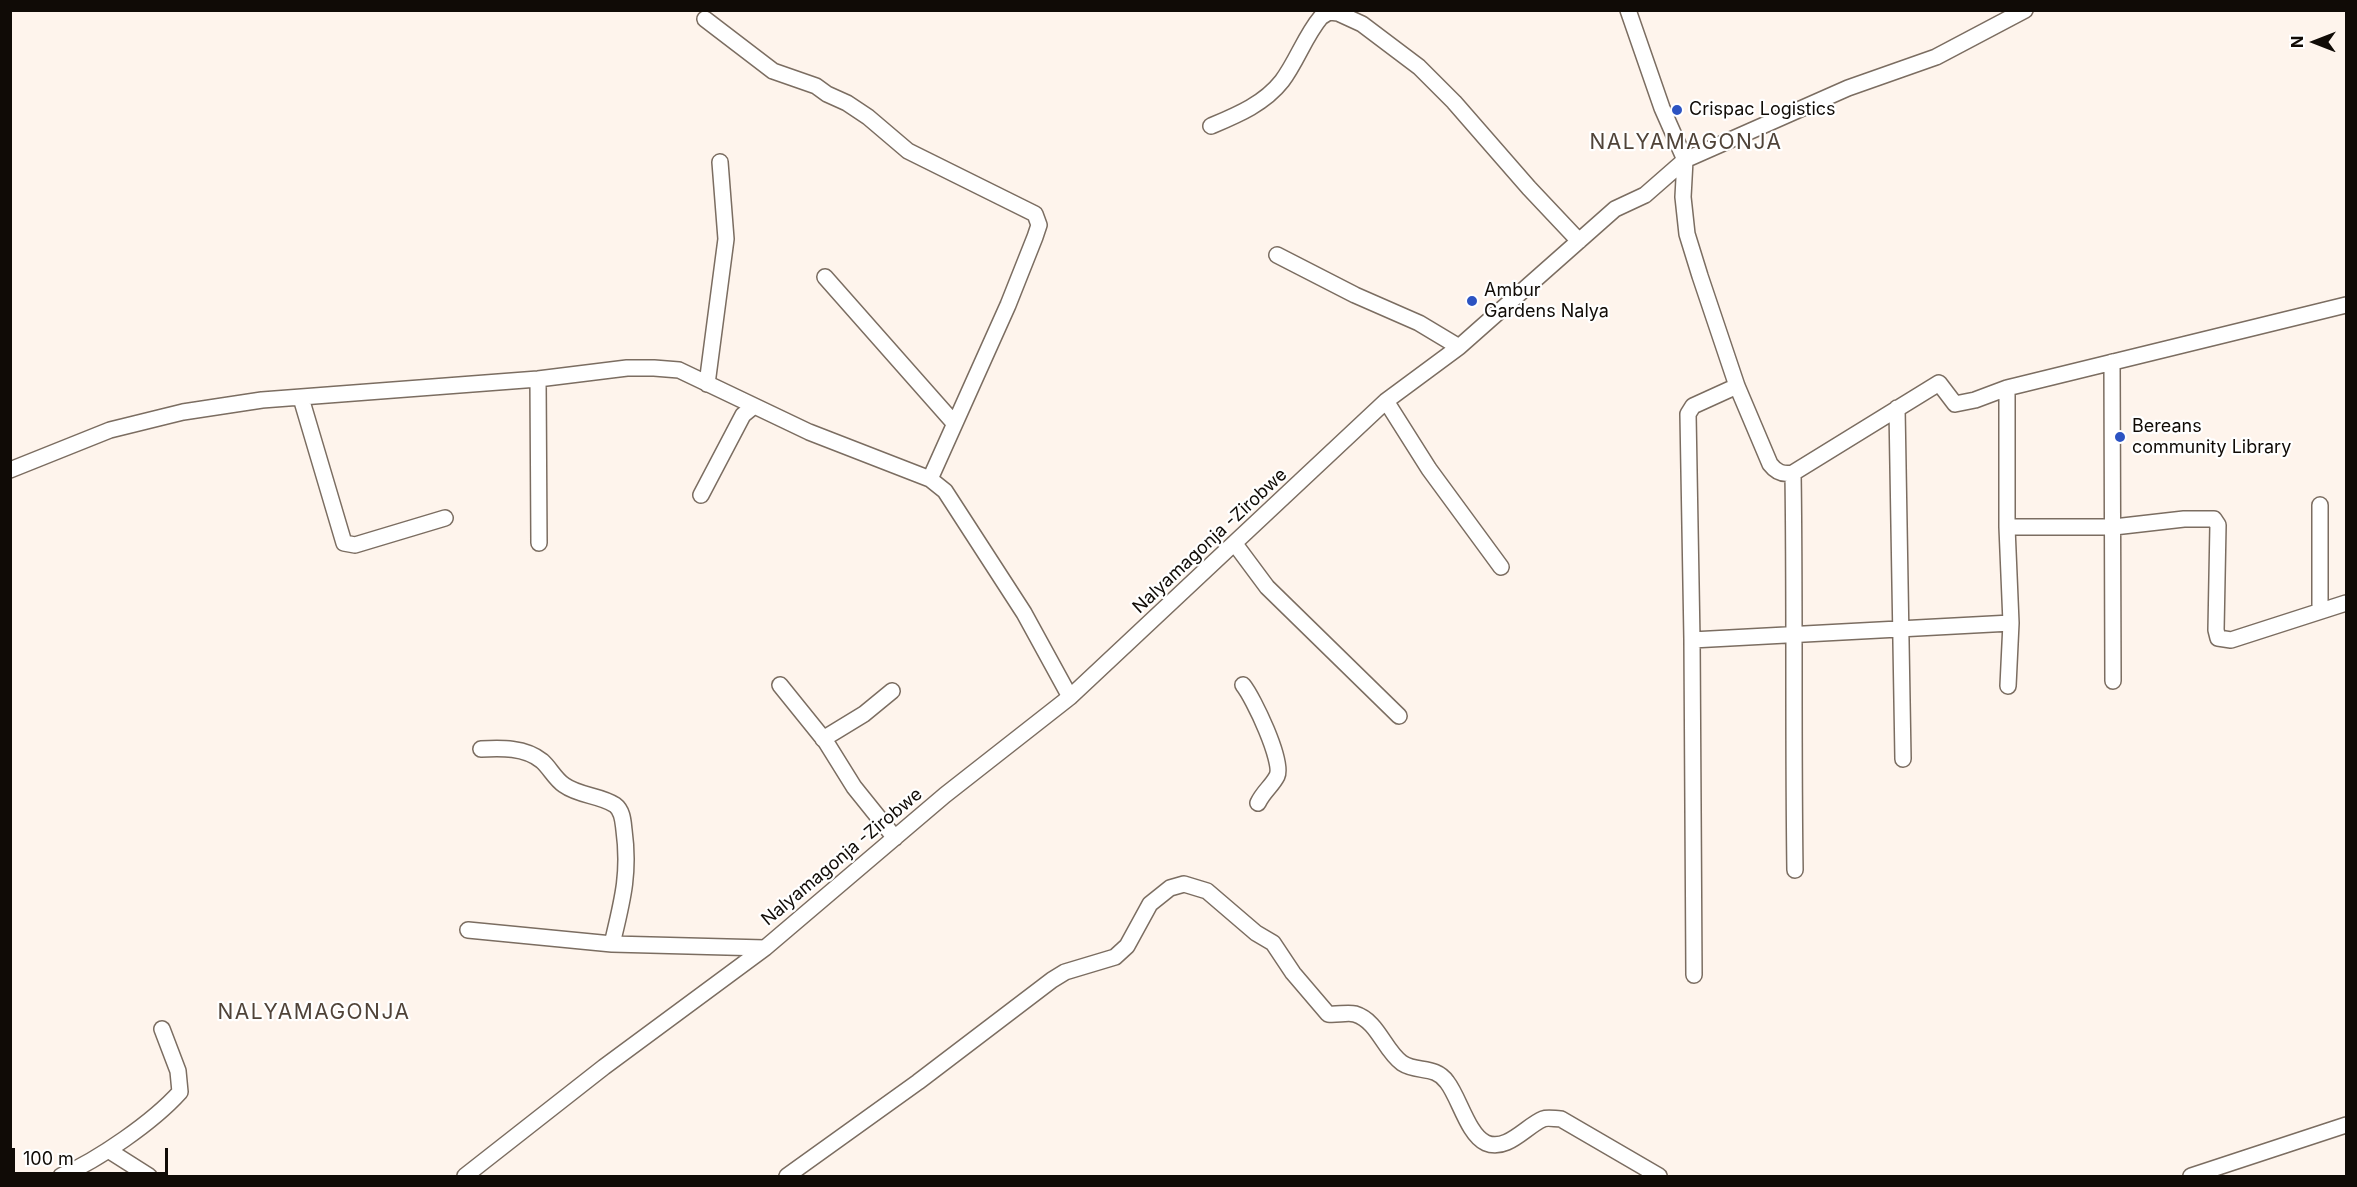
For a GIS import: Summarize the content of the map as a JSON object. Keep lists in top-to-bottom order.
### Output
{
  "streets": {
    "street": ["Nalyamagonja -Zirobwe"]
  },
  "districts": ["NALYAMAGONJA", "NALYAMAGONJA"],
  "places": ["Crispac Logistics", "Ambur Gardens Nalya", "Bereans community Library"],
  "scale_bar": "100 m",
  "north": "left"
}
